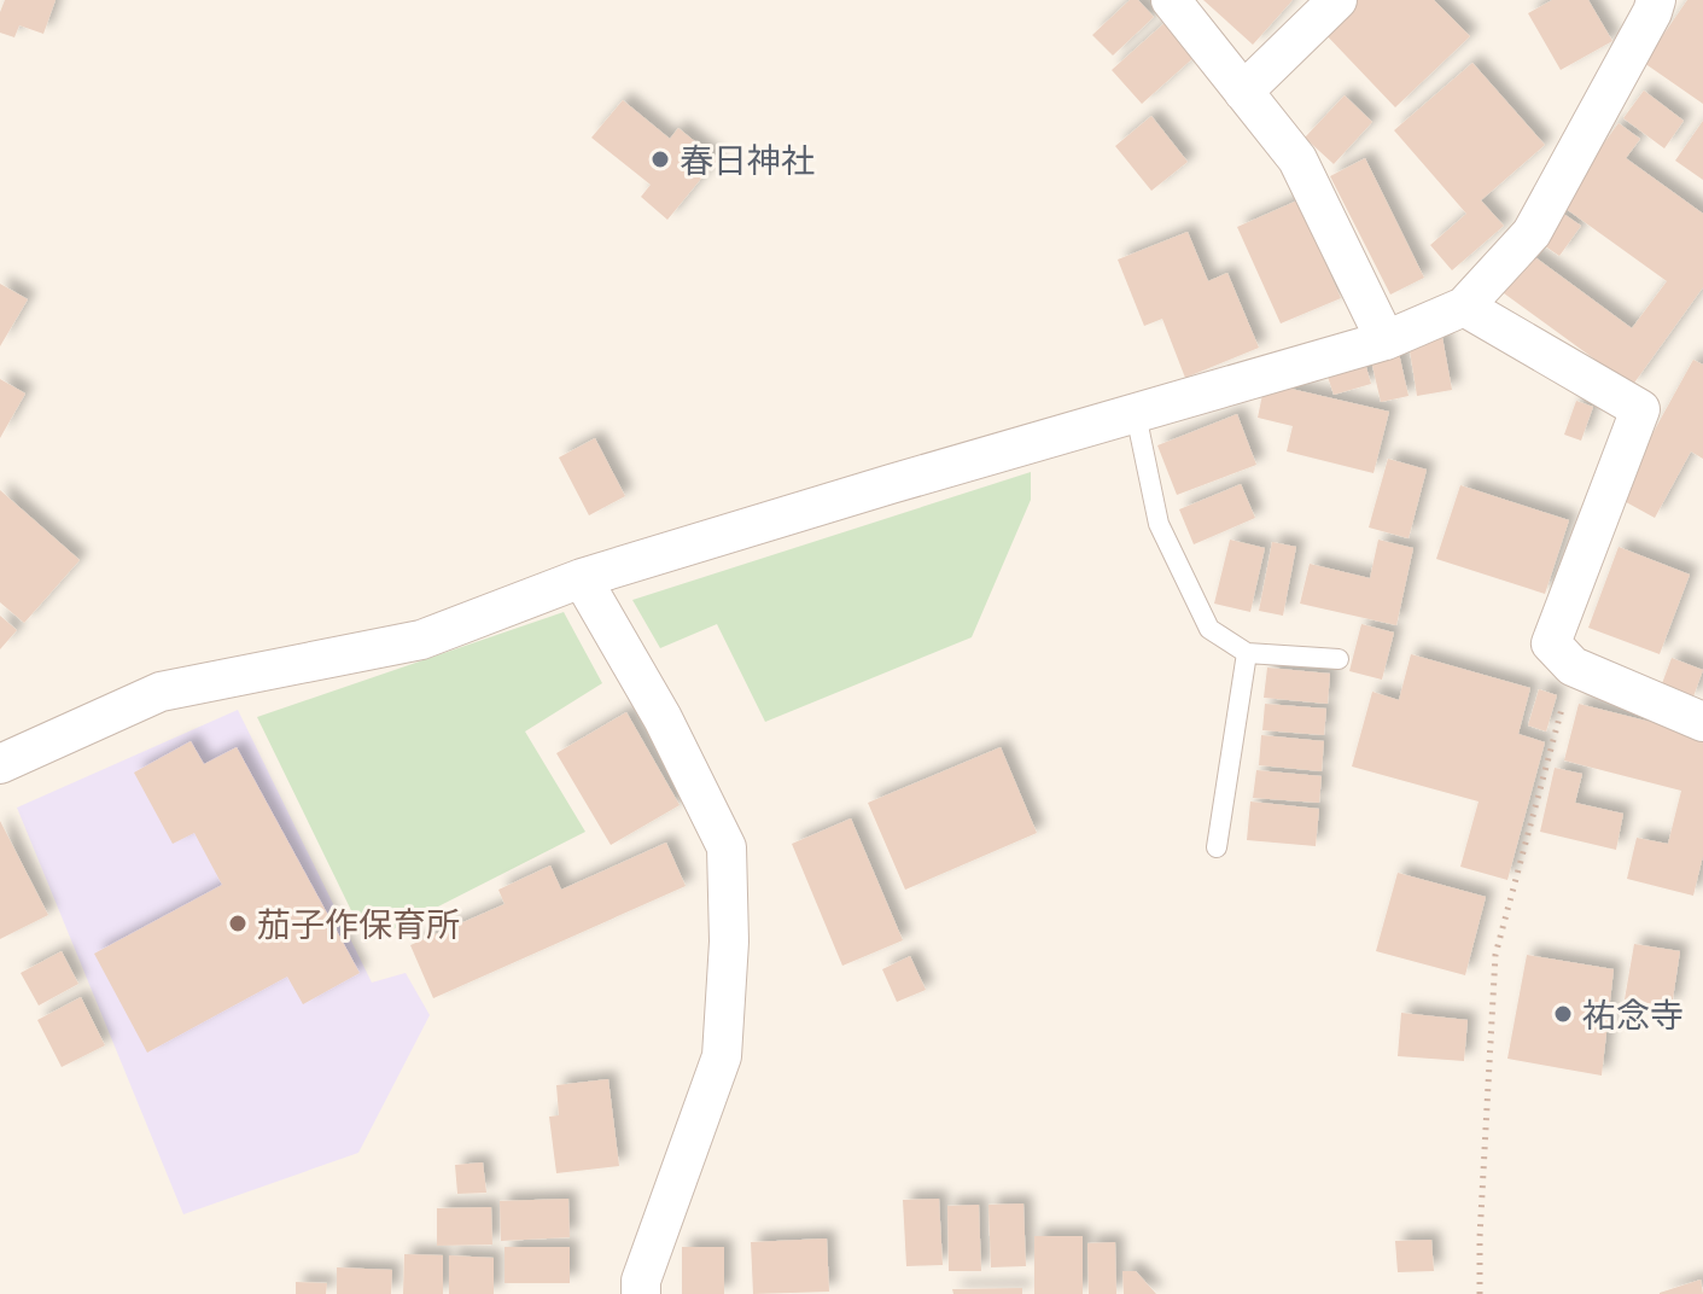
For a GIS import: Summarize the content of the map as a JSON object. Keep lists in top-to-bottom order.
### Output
{
  "places": ["春日神社", "茄子作保育所", "祐念寺"]
}
